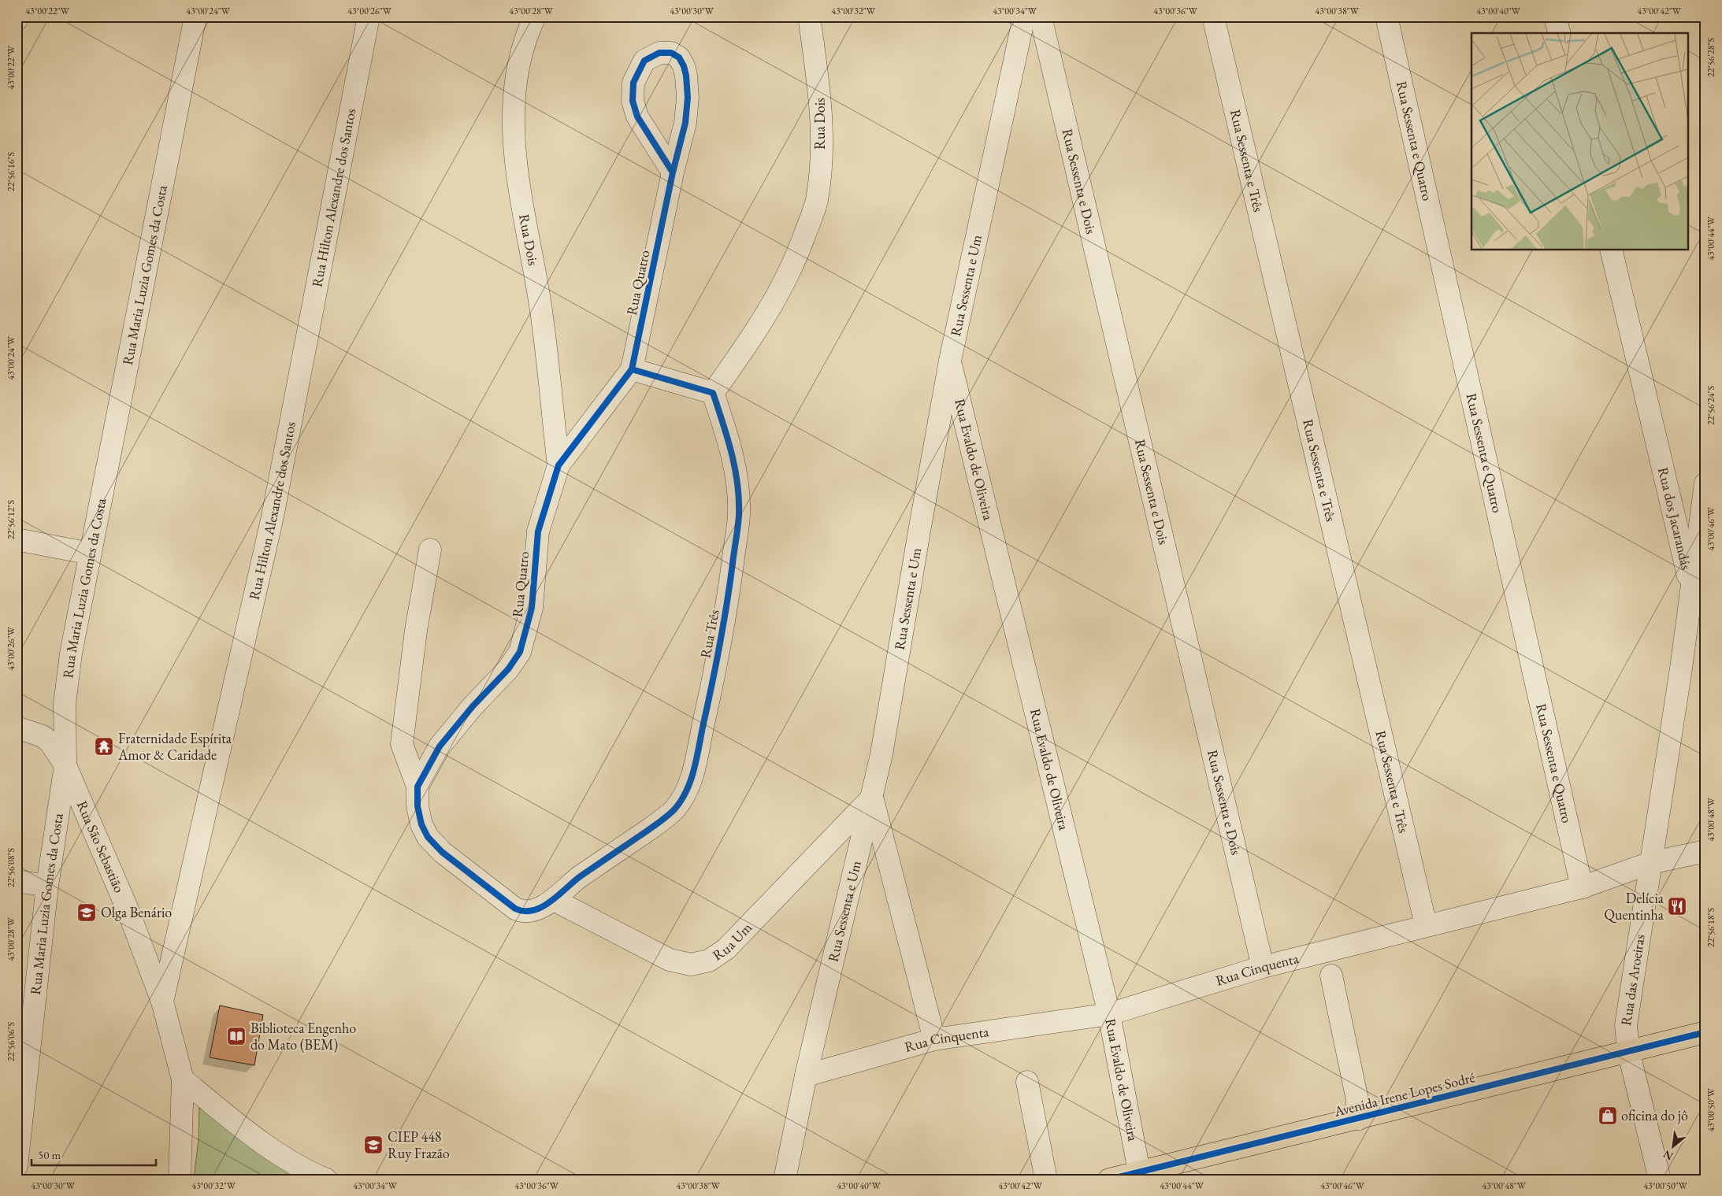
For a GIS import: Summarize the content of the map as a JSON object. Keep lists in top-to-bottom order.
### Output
{
  "streets": {
    "main road": ["Avenida Irene Lopes Sodré"],
    "street": [
      "Rua Dois",
      "Rua Sessenta e Quatro",
      "Rua Sessenta e Três",
      "Rua Sessenta e Dois",
      "Rua Hilton Alexandre dos Santos",
      "Rua Maria Luzia Gomes da Costa",
      "Rua Quatro",
      "Rua Sessenta e Um",
      "Rua Evaldo de Oliveira",
      "Rua dos Jacarandás",
      "Rua Três",
      "Rua São Sebastião",
      "Rua Um",
      "Rua Cinquenta",
      "Rua das Aroeiras"
    ]
  },
  "crossings": [
    ["Rua Dois", "Rua Quatro"],
    ["Rua Dois", "Rua Três"],
    ["Rua Sessenta e Quatro", "Rua Cinquenta"],
    ["Rua Sessenta e Três", "Rua Cinquenta"],
    ["Rua Sessenta e Dois", "Rua Cinquenta"],
    ["Rua Hilton Alexandre dos Santos", "Rua São Sebastião"],
    ["Rua Maria Luzia Gomes da Costa", "Rua São Sebastião"],
    ["Rua Quatro", "Rua Três"],
    ["Rua Quatro", "Rua Um"],
    ["Rua Sessenta e Um", "Rua Evaldo de Oliveira"],
    ["Rua Sessenta e Um", "Rua Um"],
    ["Rua Sessenta e Um", "Rua Cinquenta"],
    ["Rua Evaldo de Oliveira", "Rua Cinquenta"],
    ["Rua Evaldo de Oliveira", "Avenida Irene Lopes Sodré"],
    ["Rua dos Jacarandás", "Rua Cinquenta"],
    ["Rua dos Jacarandás", "Rua das Aroeiras"],
    ["Rua Três", "Rua Um"],
    ["Rua Cinquenta", "Rua das Aroeiras"],
    ["Rua das Aroeiras", "Avenida Irene Lopes Sodré"]
  ],
  "places": {
    "temple": ["Fraternidade Espírita Amor & Caridade"],
    "restaurant": ["Delícia Quentinha"],
    "school or university": ["Olga Benário", "CIEP 448 Ruy Frazão"],
    "library": ["Biblioteca Engenho do Mato (BEM)"],
    "shop": ["oficina do jô"]
  },
  "scale_bar": "50 m",
  "north": "bottom left",
  "coordinates": [
    "43°00'22\"W",
    "43°00'24\"W",
    "43°00'26\"W",
    "43°00'28\"W",
    "43°00'30\"W",
    "43°00'32\"W",
    "43°00'34\"W",
    "43°00'36\"W",
    "43°00'38\"W",
    "43°00'40\"W",
    "43°00'42\"W",
    "22°56'28\"S",
    "22°56'16\"S",
    "43°00'44\"W",
    "22°56'24\"S",
    "22°56'12\"S",
    "43°00'46\"W",
    "43°00'48\"W",
    "22°56'08\"S",
    "22°56'18\"S",
    "22°56'06\"S",
    "43°00'50\"W"
  ]
}
